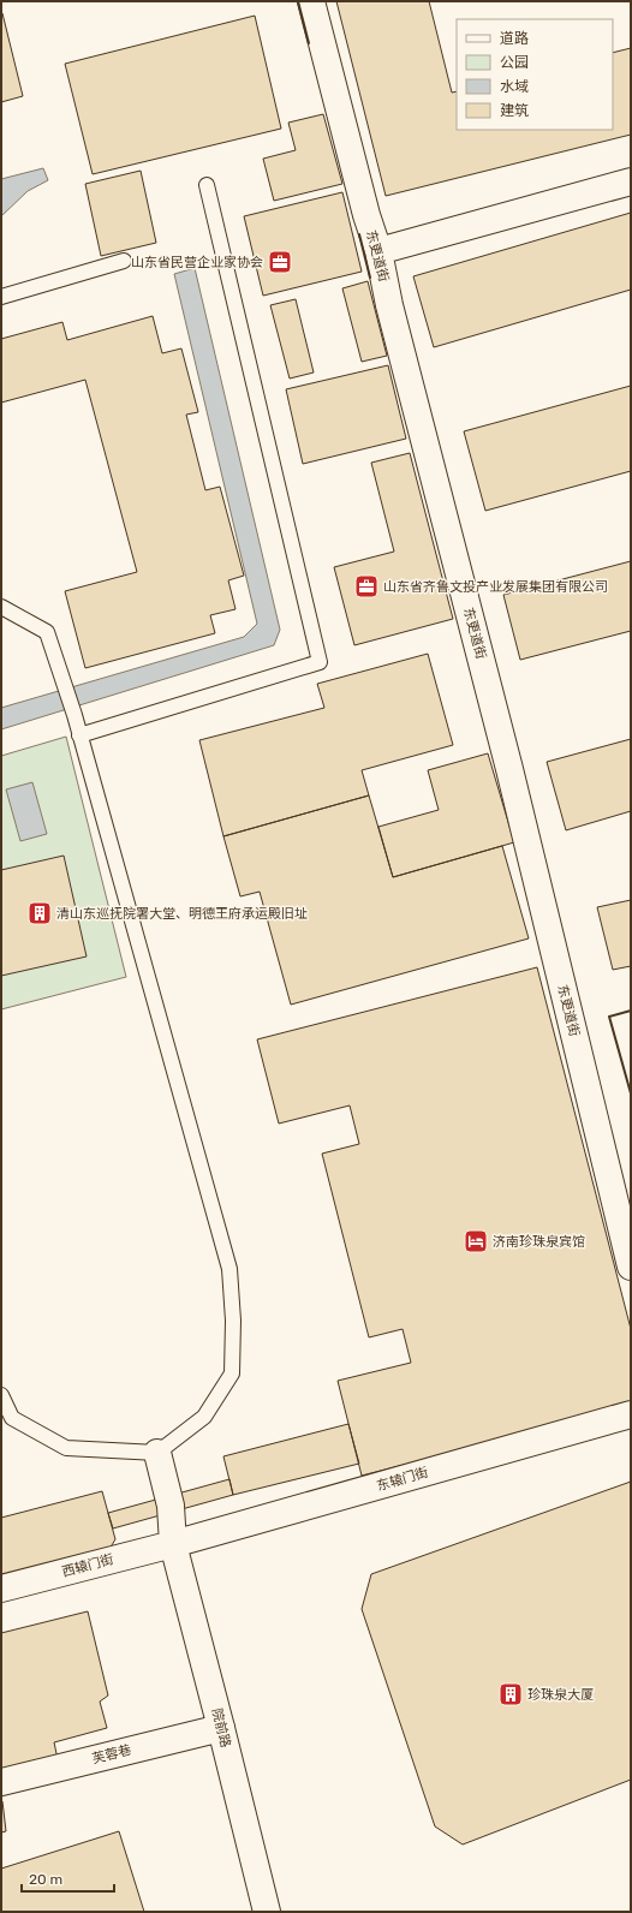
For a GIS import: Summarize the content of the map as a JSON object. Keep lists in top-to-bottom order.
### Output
{
  "streets": {
    "street": [
      "东更道街",
      "东辕门街",
      "西辕门街",
      "院前路",
      "芙蓉巷"
    ]
  },
  "crossings": [
    ["东辕门街", "西辕门街"],
    ["东辕门街", "院前路"],
    ["西辕门街", "院前路"],
    ["院前路", "芙蓉巷"]
  ],
  "places": {
    "office": ["山东省民营企业家协会", "山东省齐鲁文投产业发展集团有限公司"],
    "building": ["清山东巡抚院署大堂、明德王府承运殿旧址", "珍珠泉大厦"],
    "hotel": ["济南珍珠泉宾馆"]
  },
  "legend": [
    "道路",
    "公园",
    "水域",
    "建筑"
  ],
  "scale_bar": "20 m"
}
